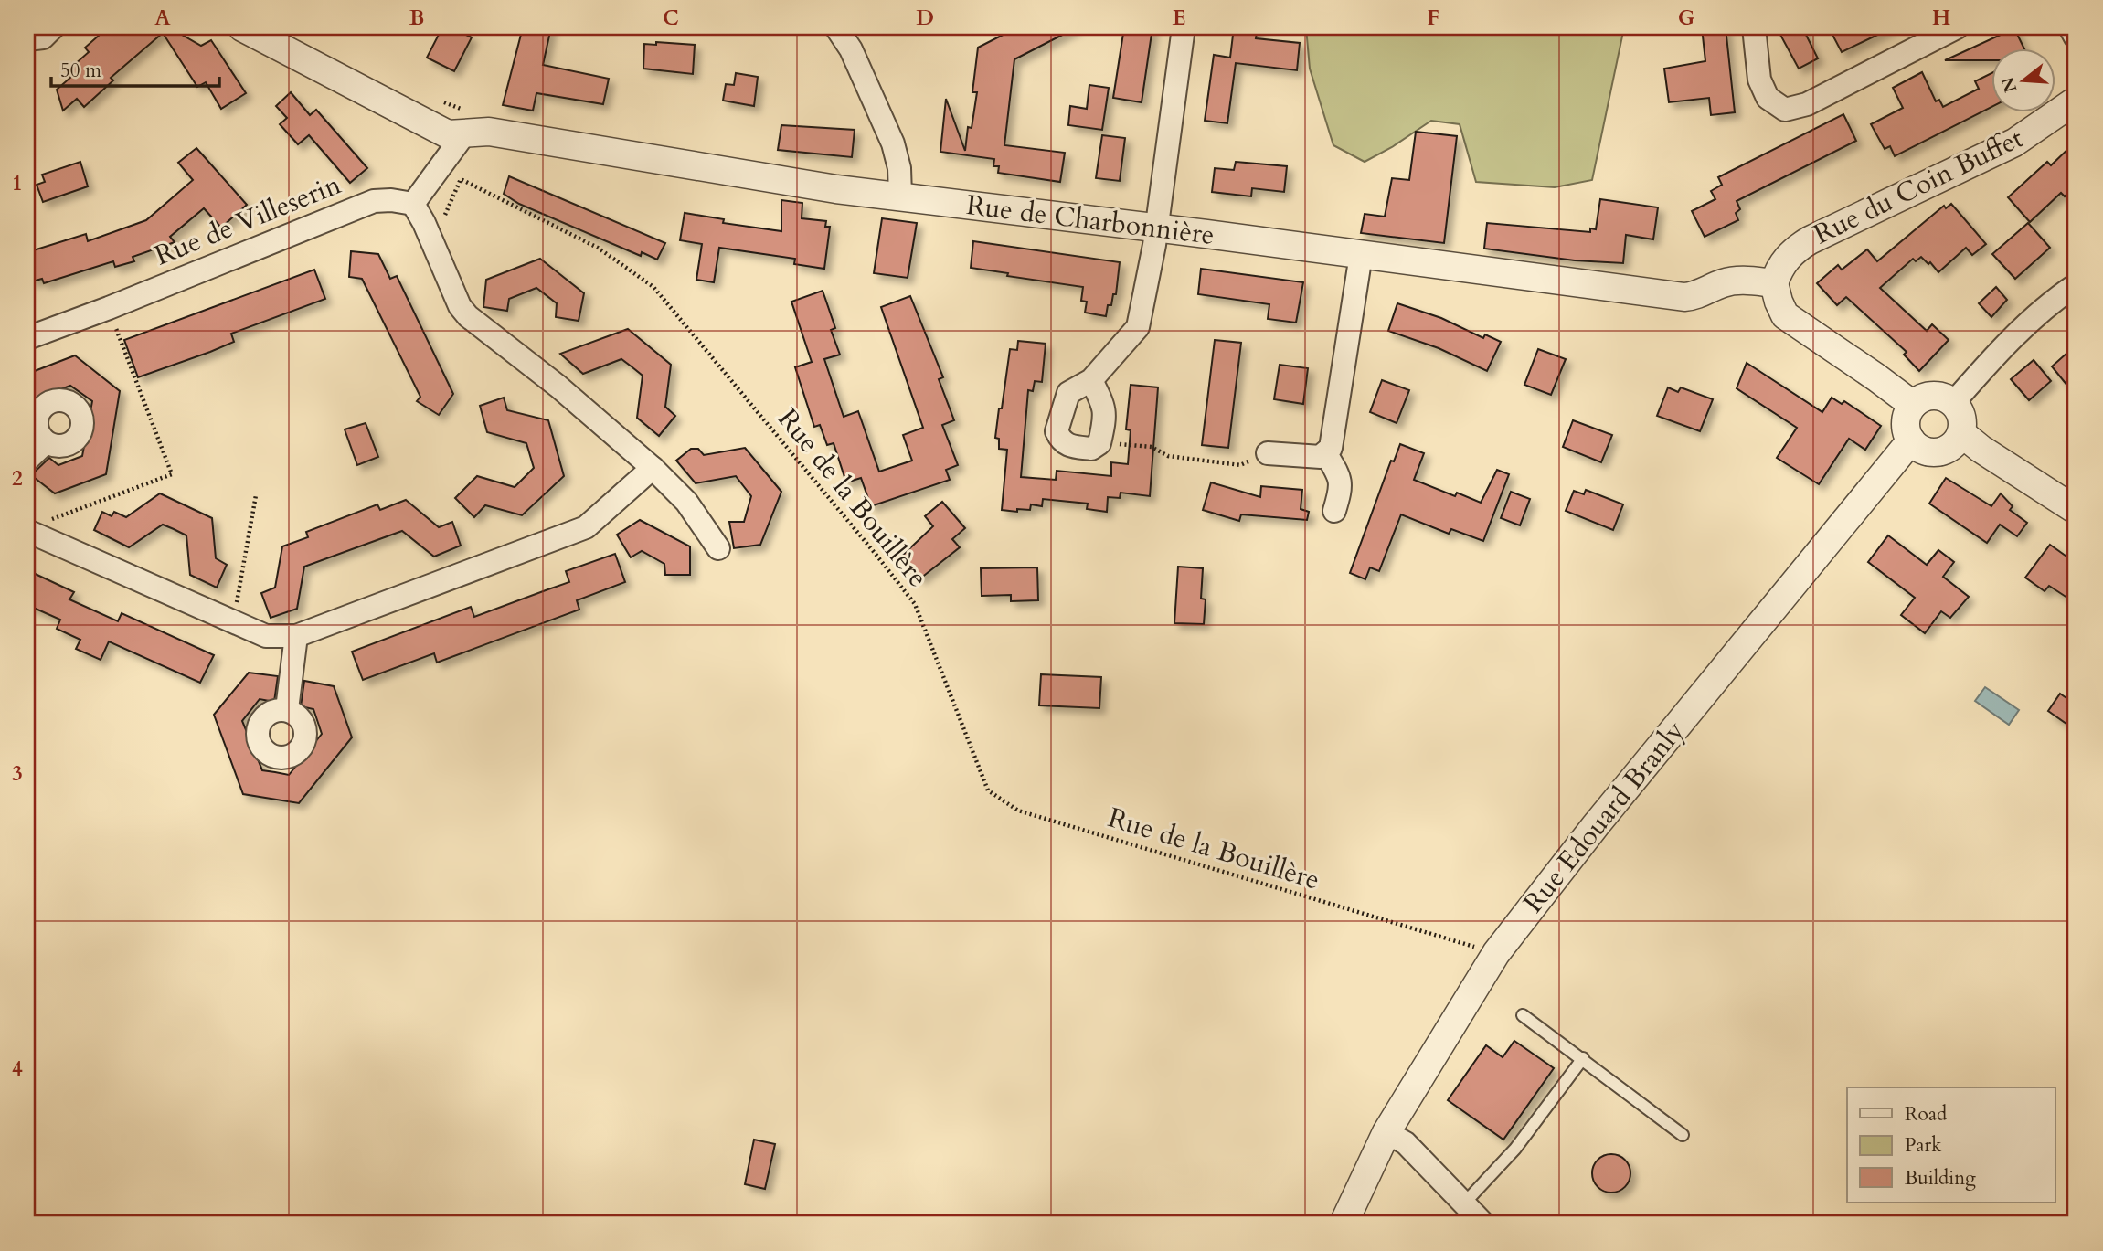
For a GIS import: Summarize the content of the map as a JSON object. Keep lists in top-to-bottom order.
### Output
{
  "streets": {
    "street": [
      "Rue du Coin Buffet",
      "Rue de Villeserin",
      "Rue de Charbonnière",
      "Rue Edouard Branly"
    ],
    "path": ["Rue de la Bouillère"]
  },
  "crossings": [
    ["Rue du Coin Buffet", "Rue de Charbonnière"],
    ["Rue de la Bouillère", "Rue Edouard Branly"]
  ],
  "legend": ["Road", "Park", "Building"],
  "scale_bar": "50 m",
  "north": "left",
  "grid": {
    "columns": [
      "A",
      "B",
      "C",
      "D",
      "E",
      "F",
      "G",
      "H"
    ],
    "rows": [
      "1",
      "2",
      "3",
      "4"
    ]
  }
}
